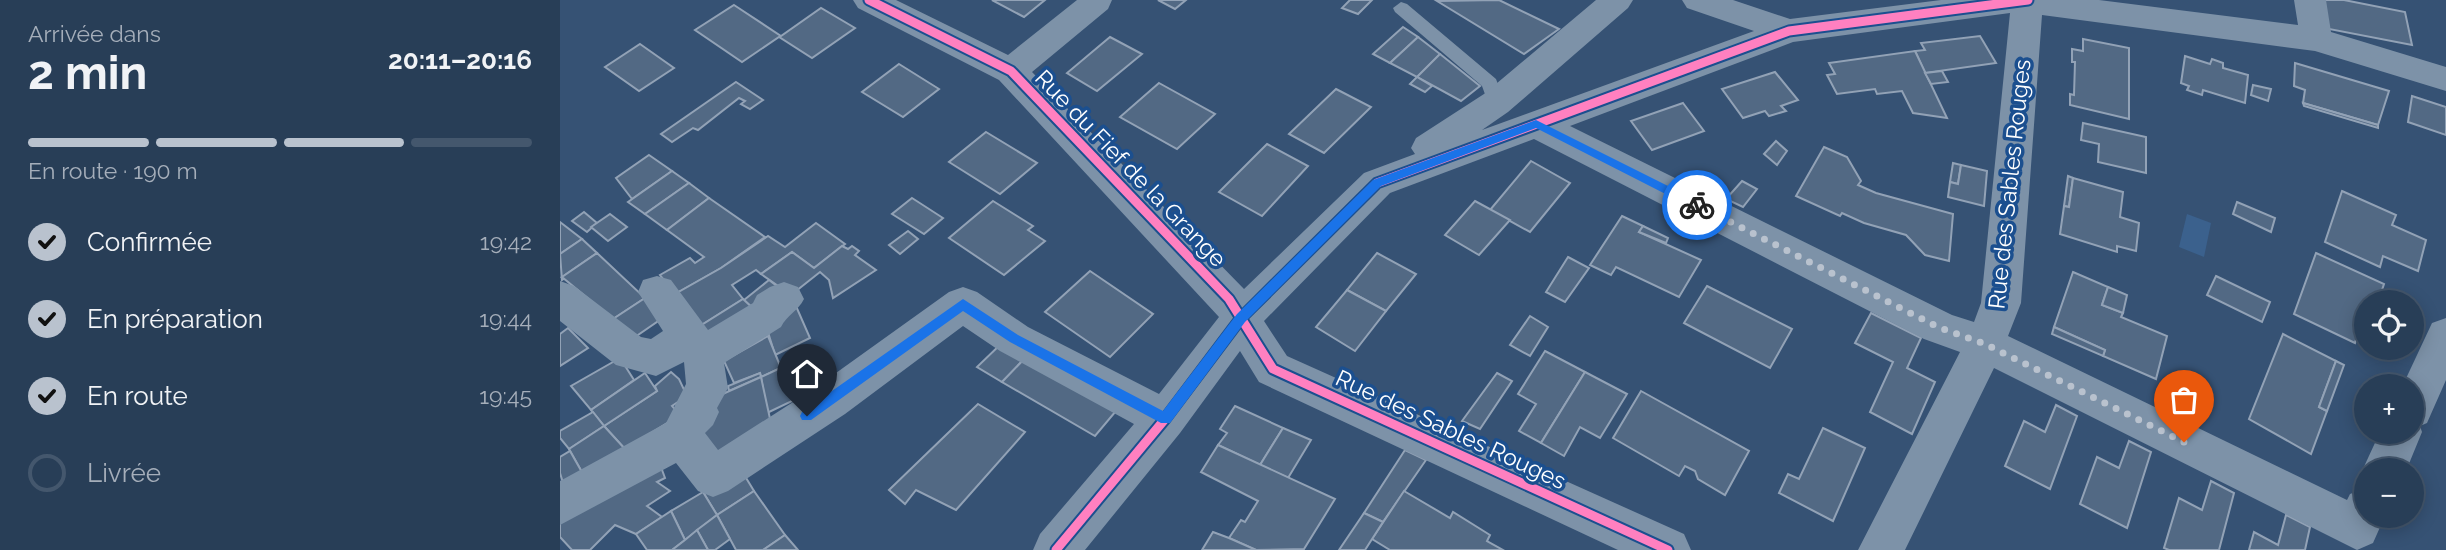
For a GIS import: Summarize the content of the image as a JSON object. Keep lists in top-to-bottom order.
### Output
{
  "streets": {
    "street": ["Rue du Fief de la Grange", "Rue des Sables Rouges"]
  },
  "crossings": [
    ["Rue du Fief de la Grange", "Rue des Sables Rouges"]
  ],
  "page": {
    "heading": ["2 min", "Arrivée dans", "20:11–20:16"],
    "bar": "En route · 190 m",
    "list": [
      ["Confirmée", "19:42"],
      ["En préparation", "19:44"],
      ["En route", "19:45"],
      "Livrée"
    ],
    "map_buttons": ["+", "−"]
  }
}
